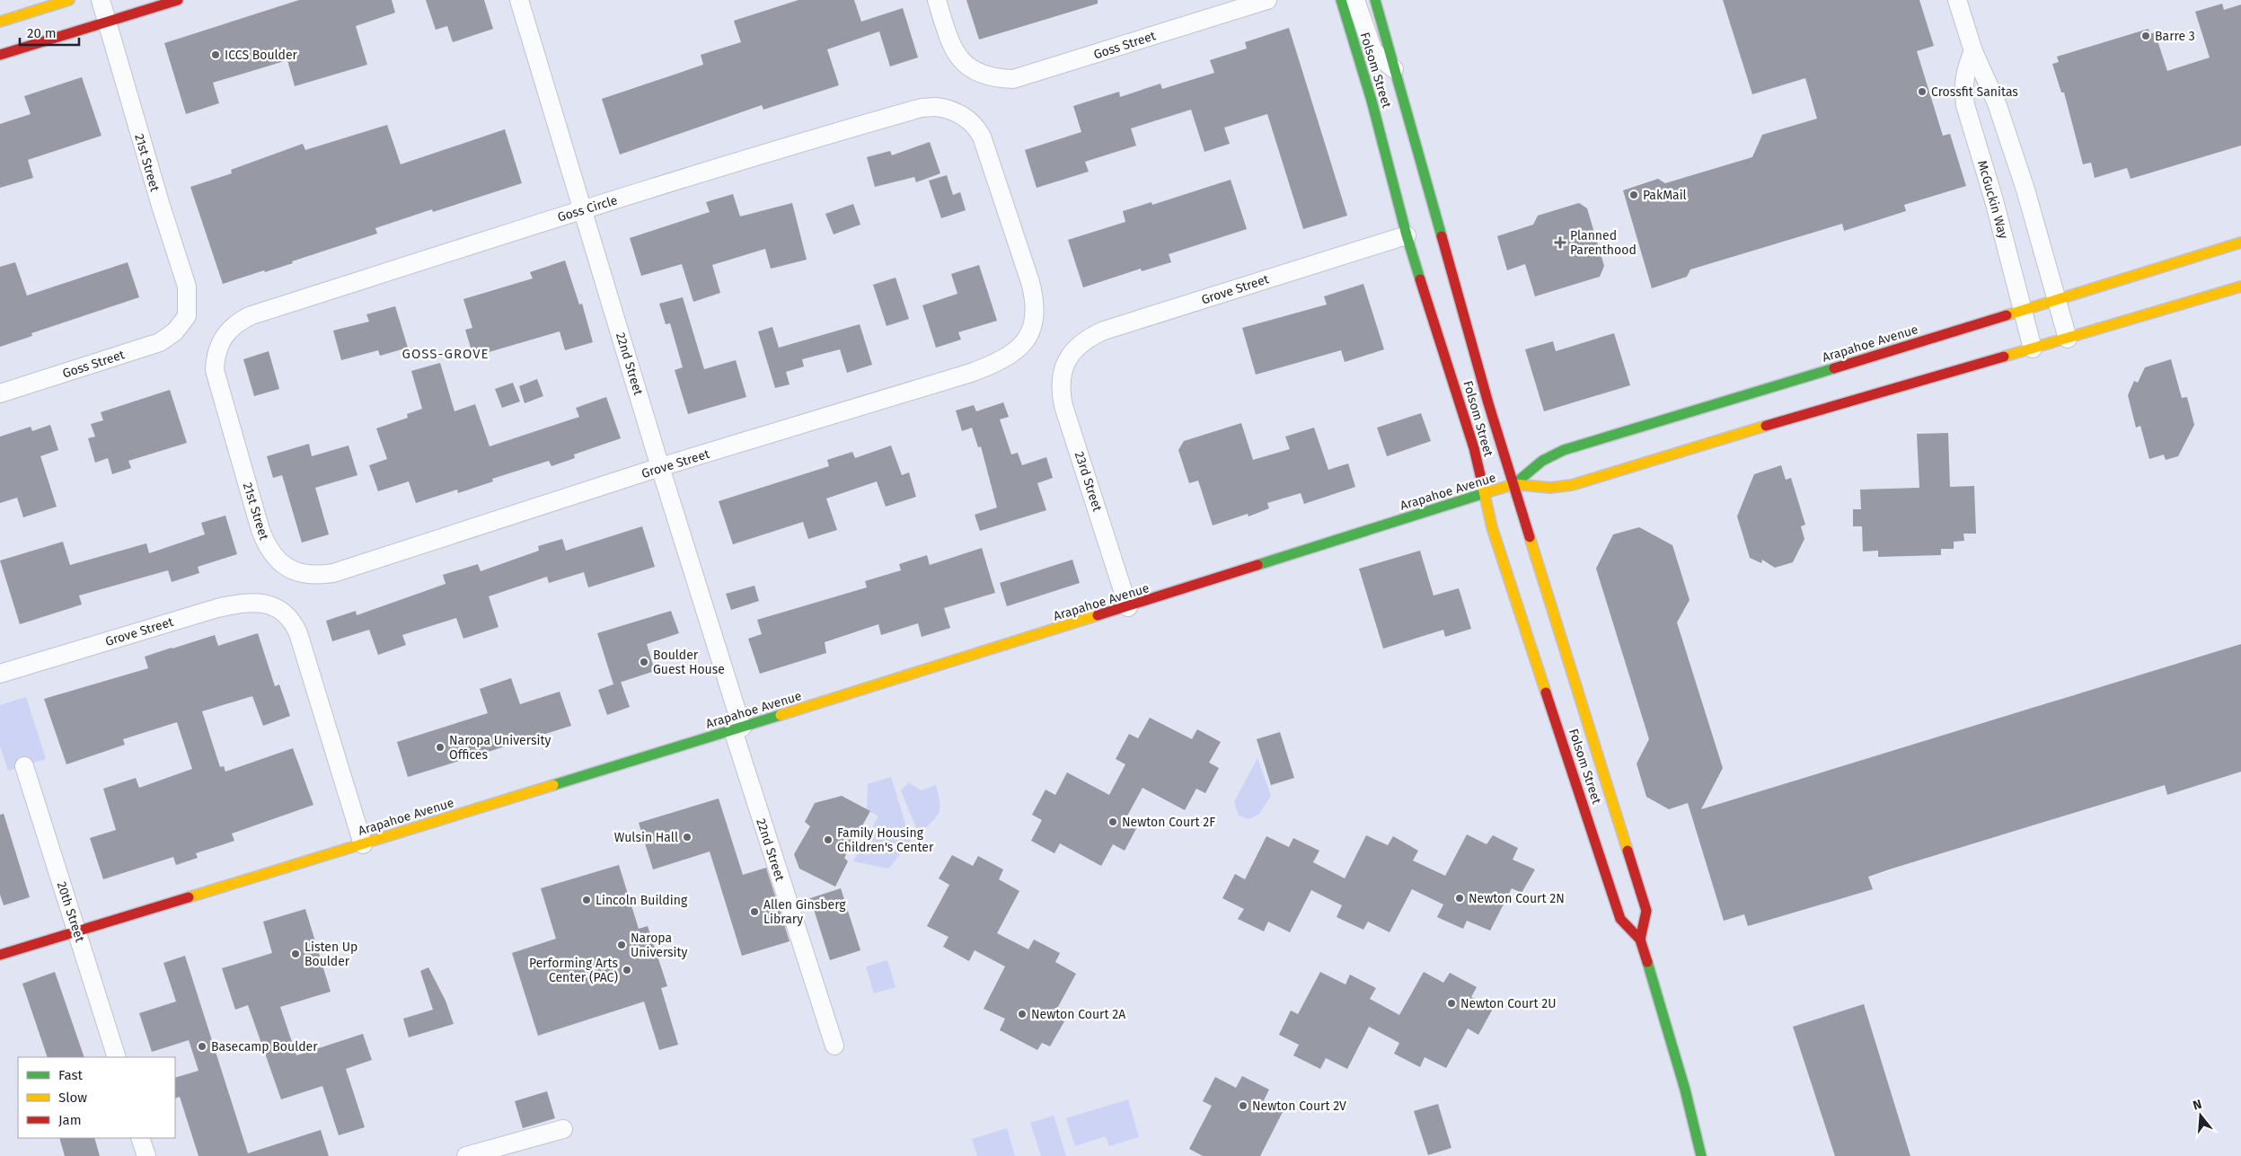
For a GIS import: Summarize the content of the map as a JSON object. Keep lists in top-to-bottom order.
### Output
{
  "streets": {
    "main road": ["Folsom Street", "Arapahoe Avenue"],
    "street": [
      "Goss Street",
      "21st Street",
      "McGuckin Way",
      "Goss Circle",
      "Grove Street",
      "22nd Street",
      "23rd Street",
      "20th Street"
    ]
  },
  "crossings": [
    ["Goss Street", "21st Street"],
    ["Folsom Street", "Grove Street"],
    ["Folsom Street", "Arapahoe Avenue"],
    ["21st Street", "Goss Circle"],
    ["21st Street", "Grove Street"],
    ["McGuckin Way", "Arapahoe Avenue"],
    ["Goss Circle", "Grove Street"],
    ["Goss Circle", "22nd Street"],
    ["Grove Street", "Arapahoe Avenue"],
    ["Grove Street", "22nd Street"],
    ["Grove Street", "23rd Street"],
    ["Arapahoe Avenue", "22nd Street"],
    ["Arapahoe Avenue", "23rd Street"],
    ["Arapahoe Avenue", "20th Street"]
  ],
  "districts": ["GOSS-GROVE"],
  "places": {
    "other": [
      "Barre 3",
      "ICCS Boulder",
      "Crossfit Sanitas",
      "PakMail",
      "Boulder Guest House",
      "Naropa University Offices",
      "Newton Court 2F",
      "Wulsin Hall",
      "Family Housing Children's Center",
      "Newton Court 2N",
      "Lincoln Building",
      "Allen Ginsberg Library",
      "Naropa University",
      "Listen Up Boulder",
      "Performing Arts Center (PAC)",
      "Newton Court 2U",
      "Newton Court 2A",
      "Basecamp Boulder",
      "Newton Court 2V"
    ],
    "health": ["Planned Parenthood"]
  },
  "legend": ["Fast", "Slow", "Jam"],
  "scale_bar": "20 m",
  "north": "top"
}
